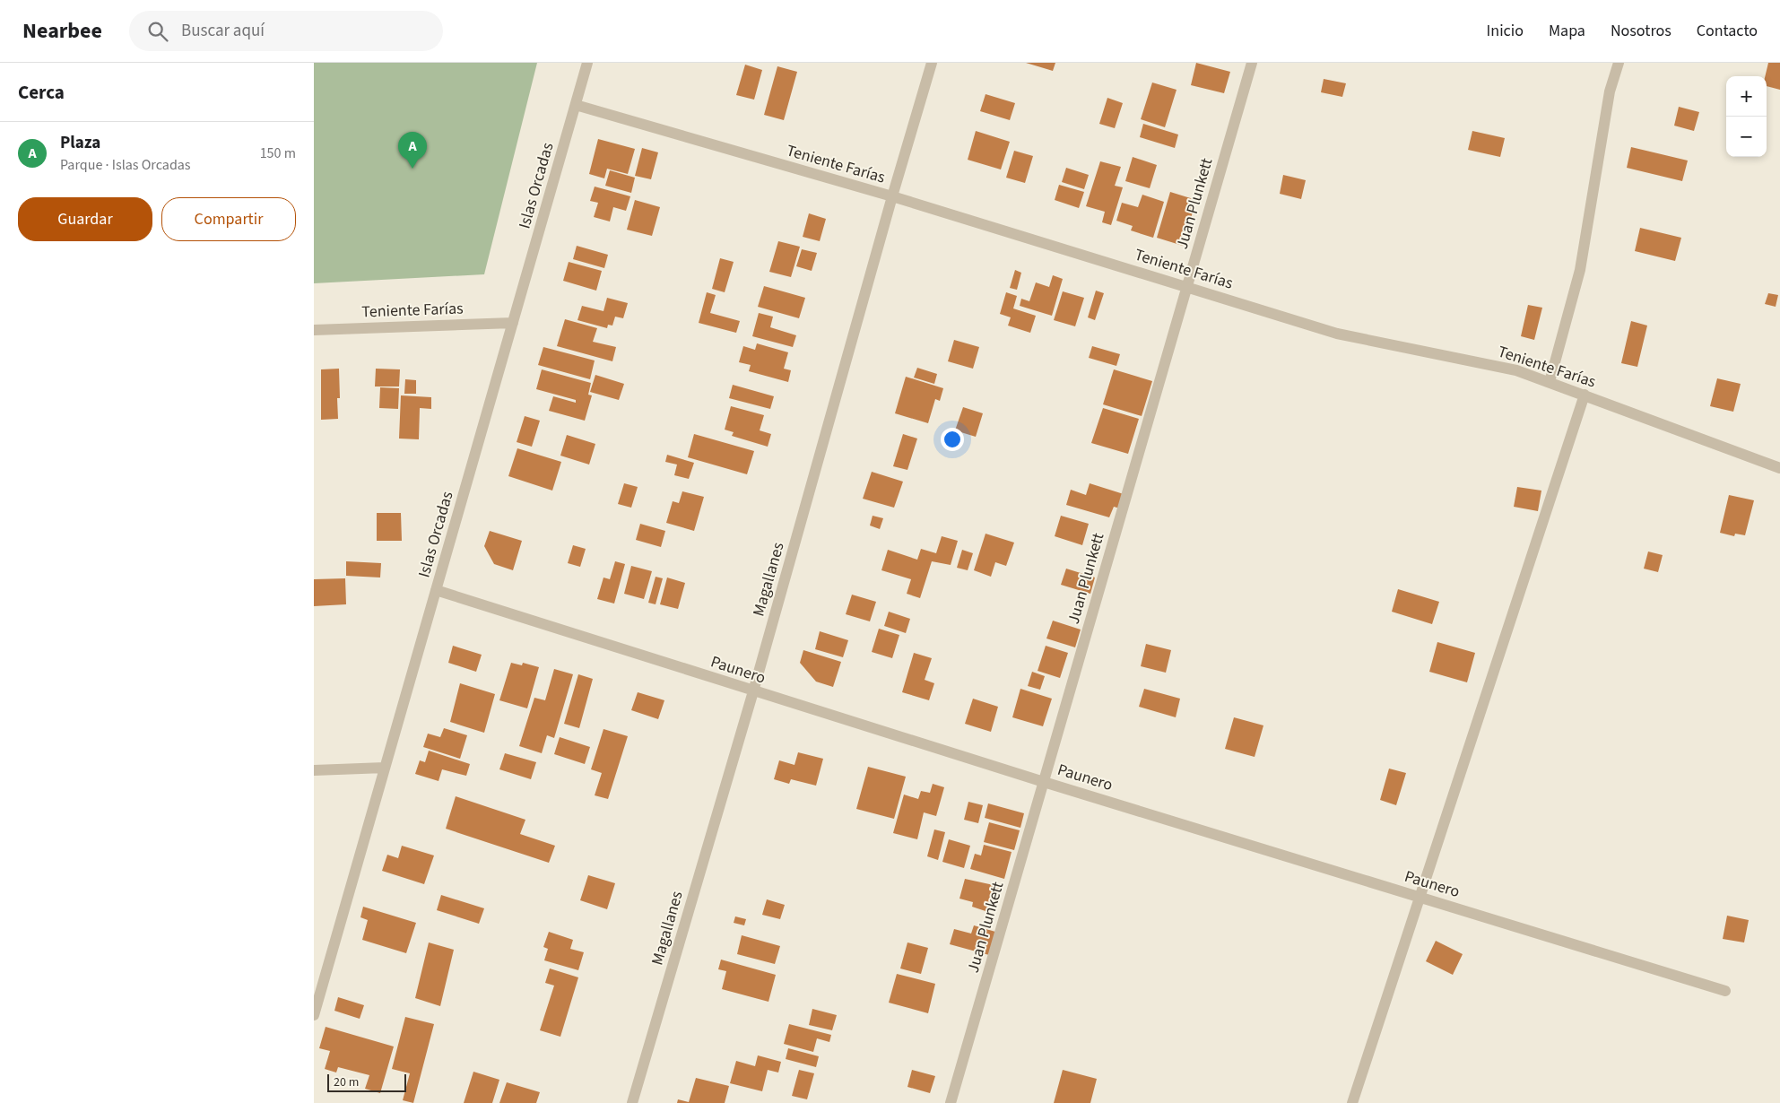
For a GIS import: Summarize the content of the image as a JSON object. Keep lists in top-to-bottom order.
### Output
{
  "streets": {
    "street": [
      "Teniente Farías",
      "Islas Orcadas",
      "Juan Plunkett",
      "Magallanes",
      "Paunero"
    ]
  },
  "crossings": [
    ["Teniente Farías", "Islas Orcadas"],
    ["Teniente Farías", "Juan Plunkett"],
    ["Teniente Farías", "Magallanes"],
    ["Islas Orcadas", "Paunero"],
    ["Juan Plunkett", "Paunero"],
    ["Magallanes", "Paunero"]
  ],
  "scale_bar": "20 m",
  "page": {
    "header": "Nearbee",
    "search": "Buscar aquí",
    "nav": [
      "Inicio",
      "Mapa",
      "Nosotros",
      "Contacto"
    ],
    "heading": "Cerca",
    "map_buttons": ["+", "−"],
    "list": [
      {
        "mark": "A",
        "name": "Plaza",
        "note": "Parque · Islas Orcadas",
        "value": "150 m"
      }
    ],
    "pins": "A",
    "buttons": ["Guardar", "Compartir"],
    "scale": "20 m"
  }
}
